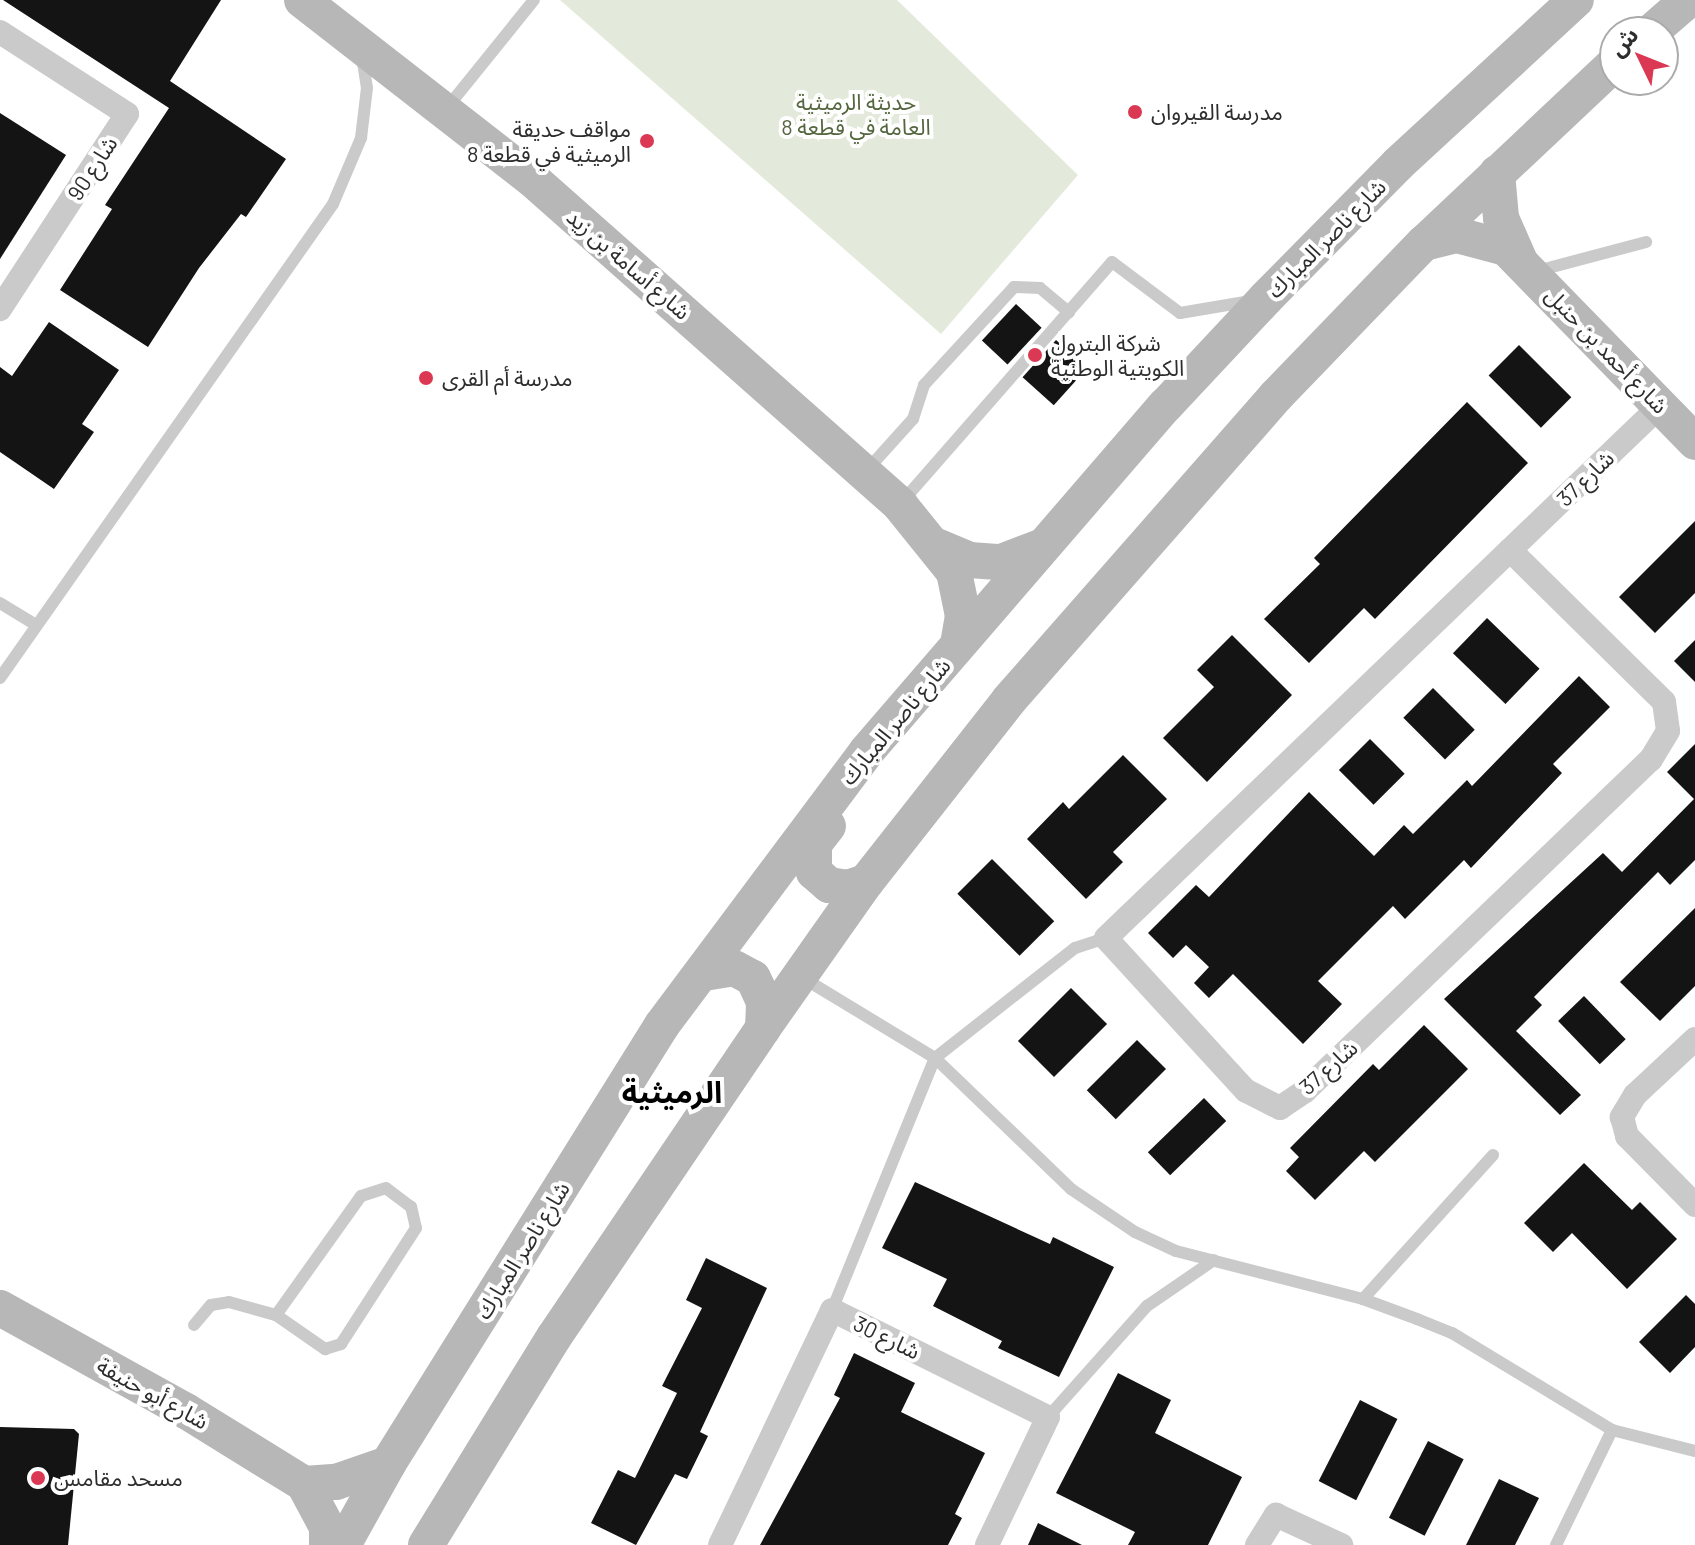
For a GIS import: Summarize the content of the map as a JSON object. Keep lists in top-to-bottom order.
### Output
{
  "streets": {
    "street": [
      "شارع 90",
      "شارع ناصر المبارك",
      "شارع أسامة بن زيد",
      "شارع أحمد بن حنبل",
      "شارع 37",
      "شارع 30",
      "شارع أبو حنيفة"
    ]
  },
  "crossings": [
    ["شارع ناصر المبارك", "شارع أسامة بن زيد"],
    ["شارع أحمد بن حنبل", "شارع 37"]
  ],
  "districts": ["الرميثية"],
  "parks": ["حديثة الرميثية العامة في قطعة 8"],
  "places": [
    "مدرسة القيروان",
    "مواقف حديقة الرميثية في قطعة 8",
    "شركة البترول الكويتية الوطنية",
    "مدرسة أم القرى",
    "مسحد مقامس"
  ],
  "north": "top left"
}
